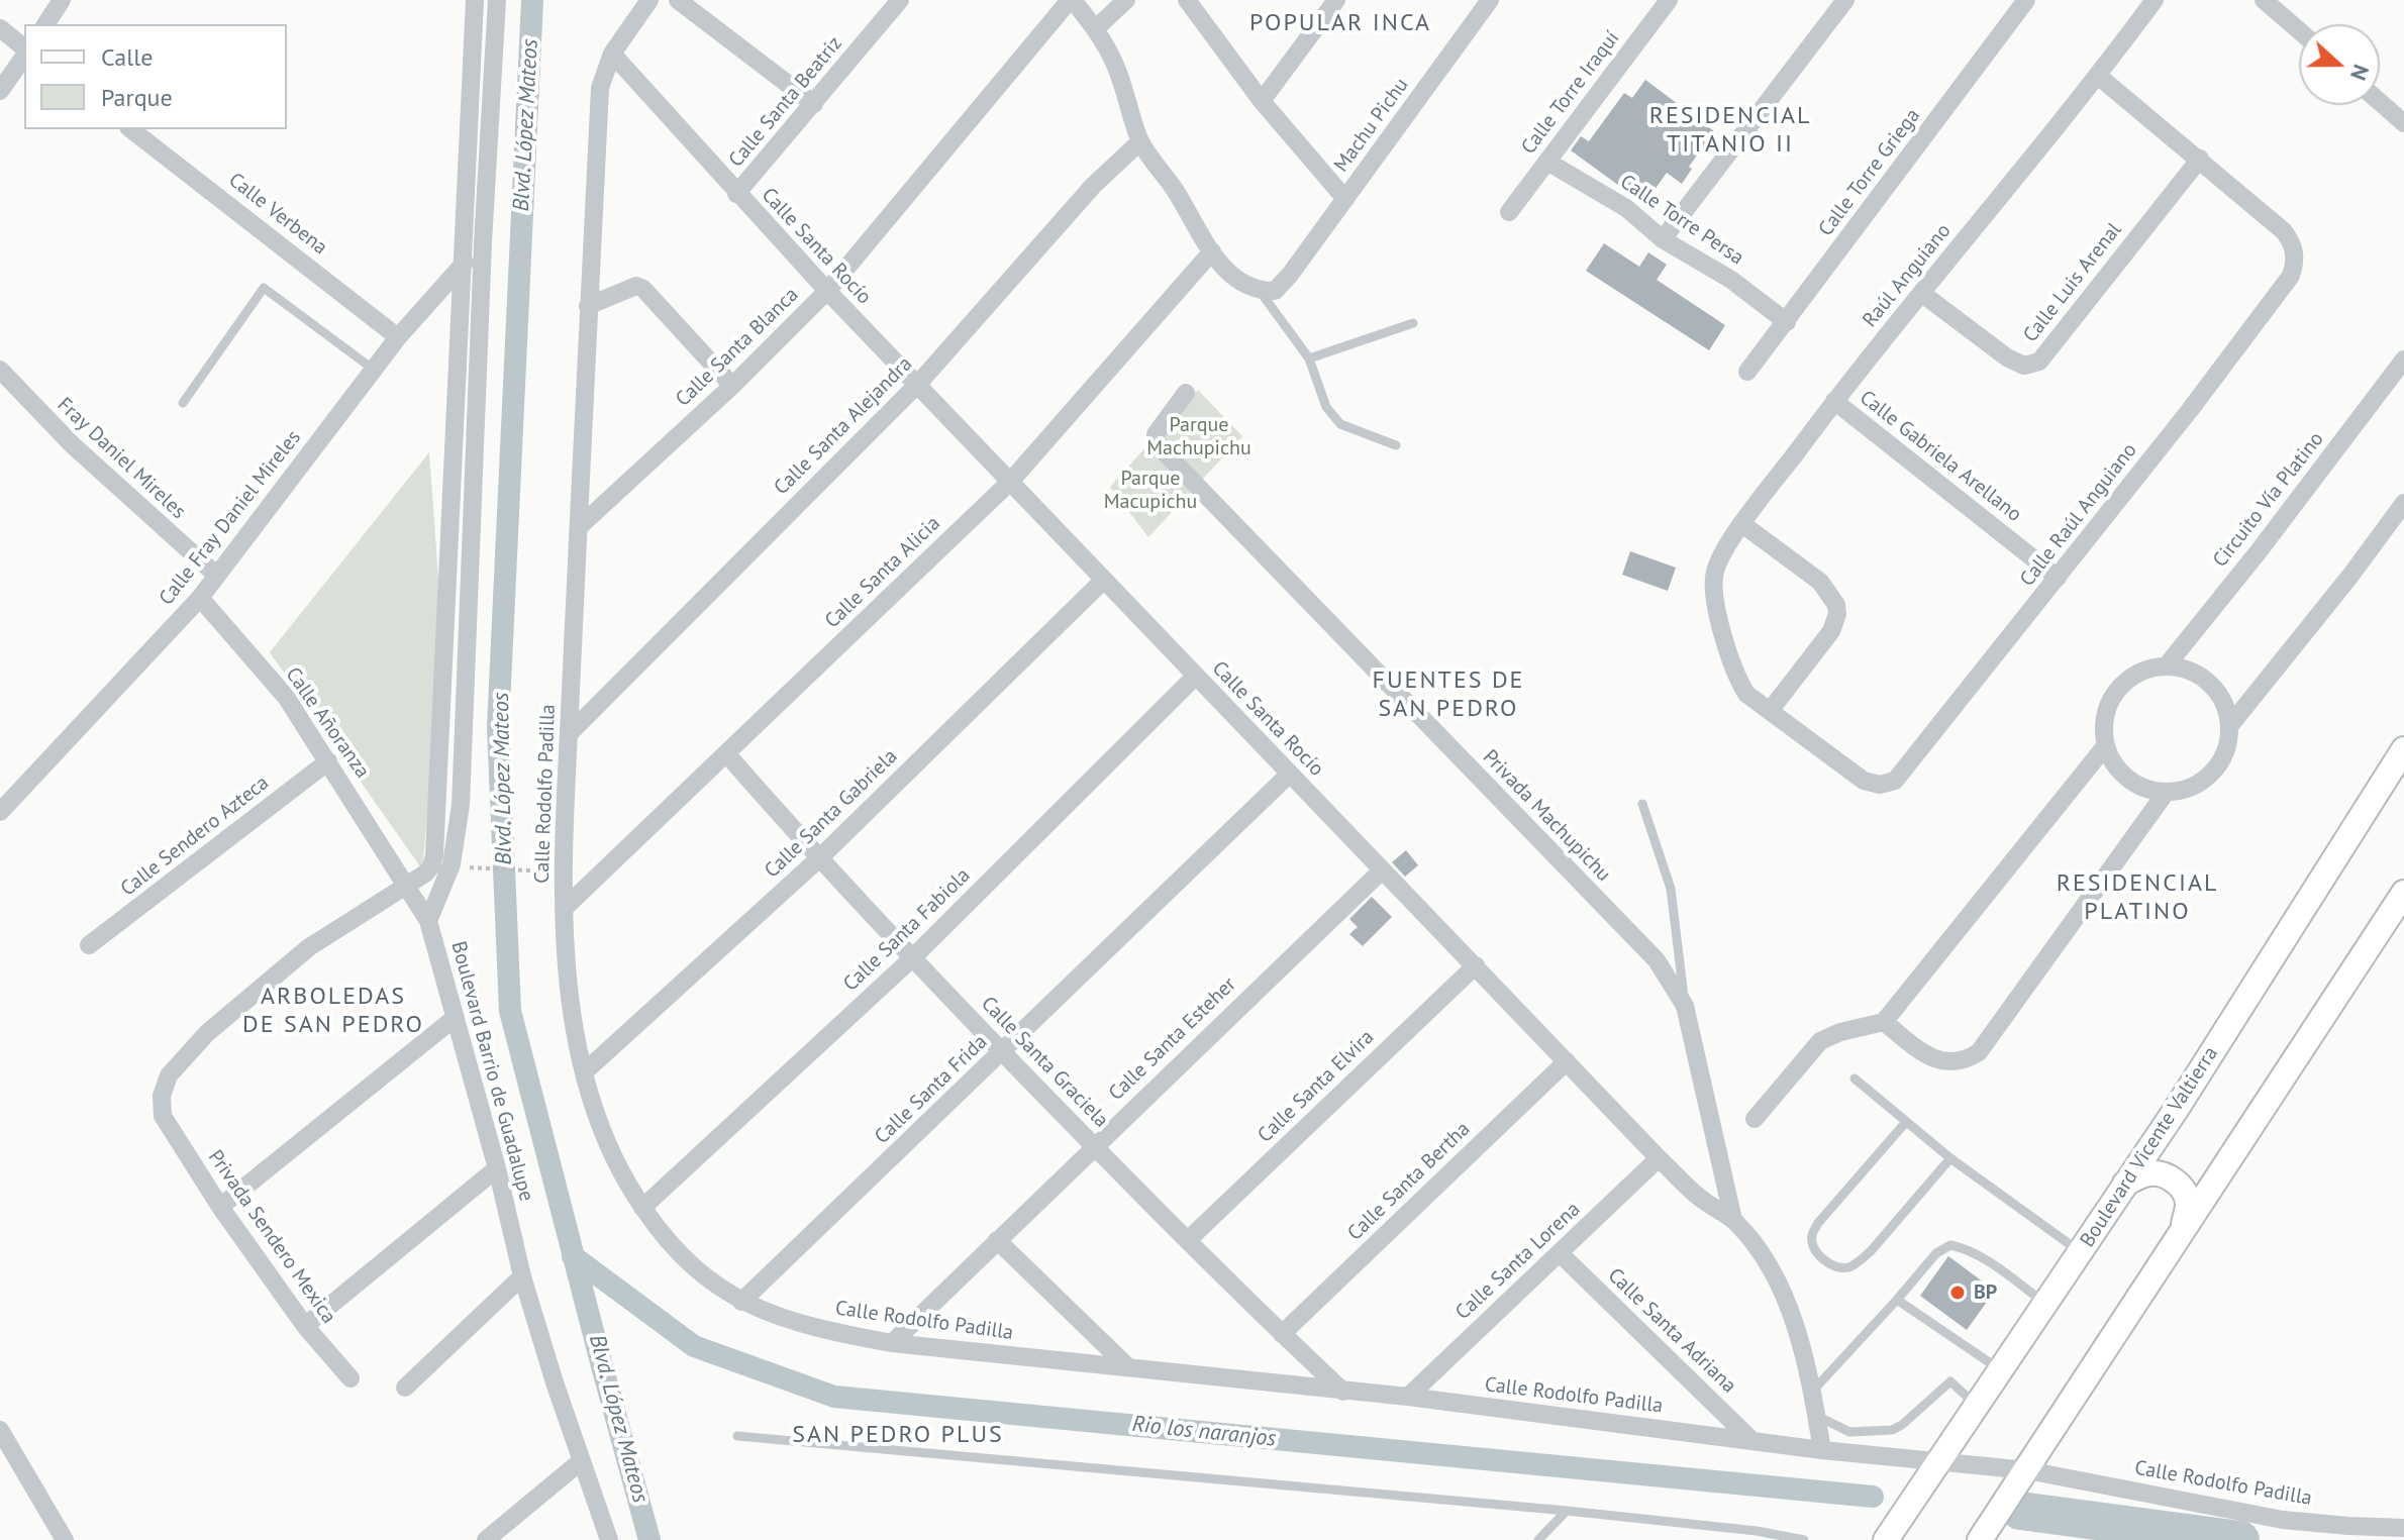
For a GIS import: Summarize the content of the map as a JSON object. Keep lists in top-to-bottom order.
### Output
{
  "streets": {
    "main road": ["Boulevard Vicente Valtierra"],
    "street": [
      "Calle Torre Iraquí",
      "Calle Santa Beatriz",
      "Machu Pichu",
      "Calle Torre Griega",
      "Calle Verbena",
      "Calle Torre Persa",
      "Calle Santa Rocío",
      "Raúl Anguiano",
      "Calle Luis Arenal",
      "Calle Santa Blanca",
      "Calle Santa Alejandra",
      "Calle Gabriela Arellano",
      "Fray Daniel Mireles",
      "Circuito Vía Platino",
      "Calle Raúl Anguiano",
      "Calle Fray Daniel Mireles",
      "Calle Santa Alicia",
      "Calle Añoranza",
      "Calle Rodolfo Padilla",
      "Calle Santa Gabriela",
      "Privada Machupichu",
      "Calle Sendero Azteca",
      "Calle Santa Fabiola",
      "Calle Santa Esteher",
      "Calle Santa Graciela",
      "Boulevard Barrio de Guadalupe",
      "Calle Santa Elvira",
      "Calle Santa Frida",
      "Calle Santa Bertha",
      "Privada Sendero Mexica",
      "Calle Santa Lorena",
      "Calle Santa Adriana"
    ]
  },
  "crossings": [
    ["Calle Torre Iraquí", "Calle Torre Persa"],
    ["Calle Santa Beatriz", "Calle Santa Rocío"],
    ["Calle Torre Griega", "Calle Torre Persa"],
    ["Calle Verbena", "Calle Fray Daniel Mireles"],
    ["Calle Santa Rocío", "Calle Santa Blanca"],
    ["Calle Santa Rocío", "Calle Santa Alejandra"],
    ["Calle Santa Rocío", "Calle Santa Alicia"],
    ["Calle Santa Rocío", "Calle Rodolfo Padilla"],
    ["Calle Santa Rocío", "Calle Santa Gabriela"],
    ["Calle Santa Rocío", "Privada Machupichu"],
    ["Calle Santa Rocío", "Calle Santa Fabiola"],
    ["Calle Santa Rocío", "Calle Santa Esteher"],
    ["Calle Santa Rocío", "Calle Santa Elvira"],
    ["Calle Santa Rocío", "Calle Santa Frida"],
    ["Calle Santa Rocío", "Calle Santa Bertha"],
    ["Calle Santa Rocío", "Calle Santa Lorena"],
    ["Raúl Anguiano", "Calle Luis Arenal"],
    ["Raúl Anguiano", "Calle Gabriela Arellano"],
    ["Raúl Anguiano", "Calle Raúl Anguiano"],
    ["Calle Luis Arenal", "Calle Raúl Anguiano"],
    ["Calle Santa Blanca", "Calle Rodolfo Padilla"],
    ["Calle Santa Alejandra", "Calle Rodolfo Padilla"],
    ["Calle Gabriela Arellano", "Calle Raúl Anguiano"],
    ["Fray Daniel Mireles", "Calle Fray Daniel Mireles"],
    ["Calle Fray Daniel Mireles", "Calle Añoranza"],
    ["Calle Santa Alicia", "Calle Rodolfo Padilla"],
    ["Calle Santa Alicia", "Calle Santa Graciela"],
    ["Calle Añoranza", "Calle Sendero Azteca"],
    ["Calle Añoranza", "Boulevard Barrio de Guadalupe"],
    ["Calle Añoranza", "Privada Sendero Mexica"],
    ["Calle Rodolfo Padilla", "Calle Santa Gabriela"],
    ["Calle Rodolfo Padilla", "Calle Santa Fabiola"],
    ["Calle Rodolfo Padilla", "Calle Santa Esteher"],
    ["Calle Rodolfo Padilla", "Calle Santa Graciela"],
    ["Calle Rodolfo Padilla", "Calle Santa Frida"],
    ["Calle Rodolfo Padilla", "Boulevard Vicente Valtierra"],
    ["Calle Rodolfo Padilla", "Calle Santa Lorena"],
    ["Calle Rodolfo Padilla", "Calle Santa Adriana"],
    ["Calle Santa Gabriela", "Calle Santa Graciela"],
    ["Calle Santa Fabiola", "Calle Santa Graciela"],
    ["Calle Santa Esteher", "Calle Santa Graciela"],
    ["Calle Santa Graciela", "Calle Santa Elvira"],
    ["Calle Santa Graciela", "Calle Santa Frida"],
    ["Calle Santa Graciela", "Calle Santa Bertha"],
    ["Boulevard Barrio de Guadalupe", "Privada Sendero Mexica"],
    ["Calle Santa Lorena", "Calle Santa Adriana"]
  ],
  "districts": [
    "POPULAR INCA",
    "RESIDENCIAL TITANIO II",
    "FUENTES DE SAN PEDRO",
    "RESIDENCIAL PLATINO",
    "ARBOLEDAS DE SAN PEDRO",
    "SAN PEDRO PLUS"
  ],
  "water": ["Blvd. López Mateos", "Rio los naranjos"],
  "parks": ["Parque Machupichu", "Parque Macupichu"],
  "places": ["BP"],
  "legend": ["Calle", "Parque"],
  "north": "right"
}
